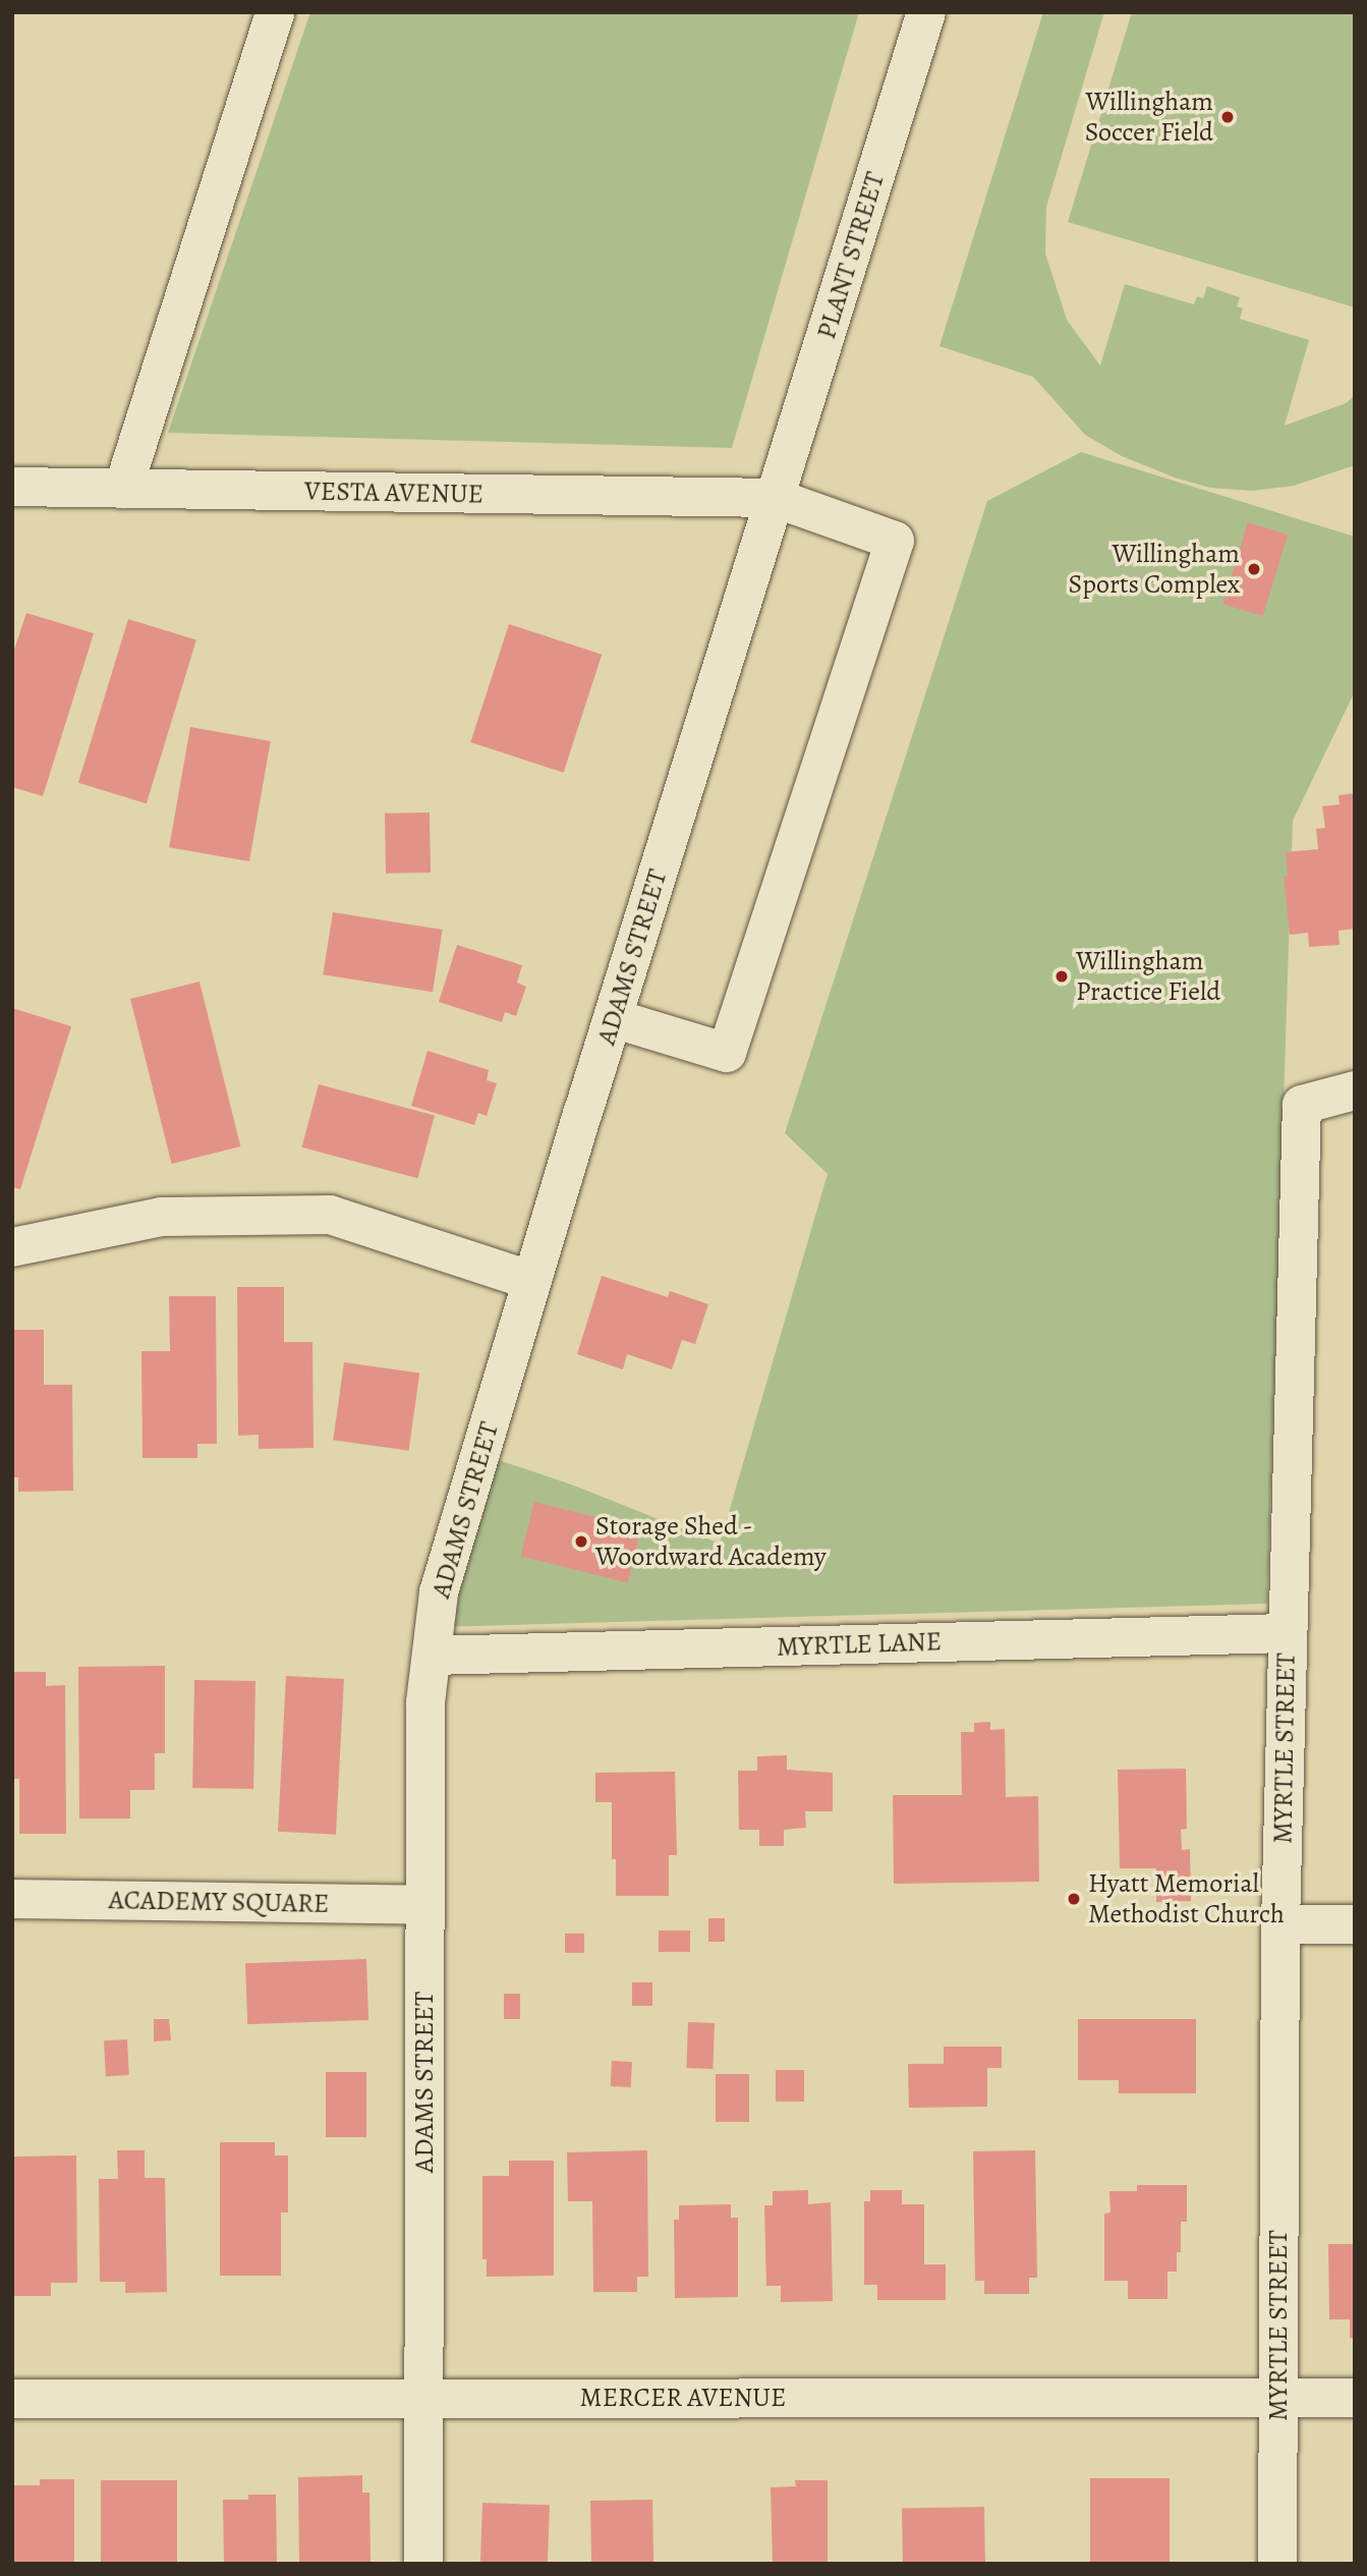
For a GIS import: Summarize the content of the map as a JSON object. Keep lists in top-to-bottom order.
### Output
{
  "streets": {
    "street": [
      "PLANT STREET",
      "VESTA AVENUE",
      "ADAMS STREET",
      "MYRTLE LANE",
      "MYRTLE STREET",
      "ACADEMY SQUARE",
      "MERCER AVENUE"
    ]
  },
  "crossings": [
    ["PLANT STREET", "VESTA AVENUE"],
    ["PLANT STREET", "ADAMS STREET"],
    ["VESTA AVENUE", "ADAMS STREET"],
    ["ADAMS STREET", "MYRTLE LANE"],
    ["ADAMS STREET", "ACADEMY SQUARE"],
    ["ADAMS STREET", "MERCER AVENUE"],
    ["MYRTLE LANE", "MYRTLE STREET"],
    ["MYRTLE STREET", "MERCER AVENUE"]
  ],
  "places": [
    "Willingham Soccer Field",
    "Willingham Sports Complex",
    "Willingham Practice Field",
    "Storage Shed - Woordward Academy",
    "Hyatt Memorial Methodist Church"
  ]
}
